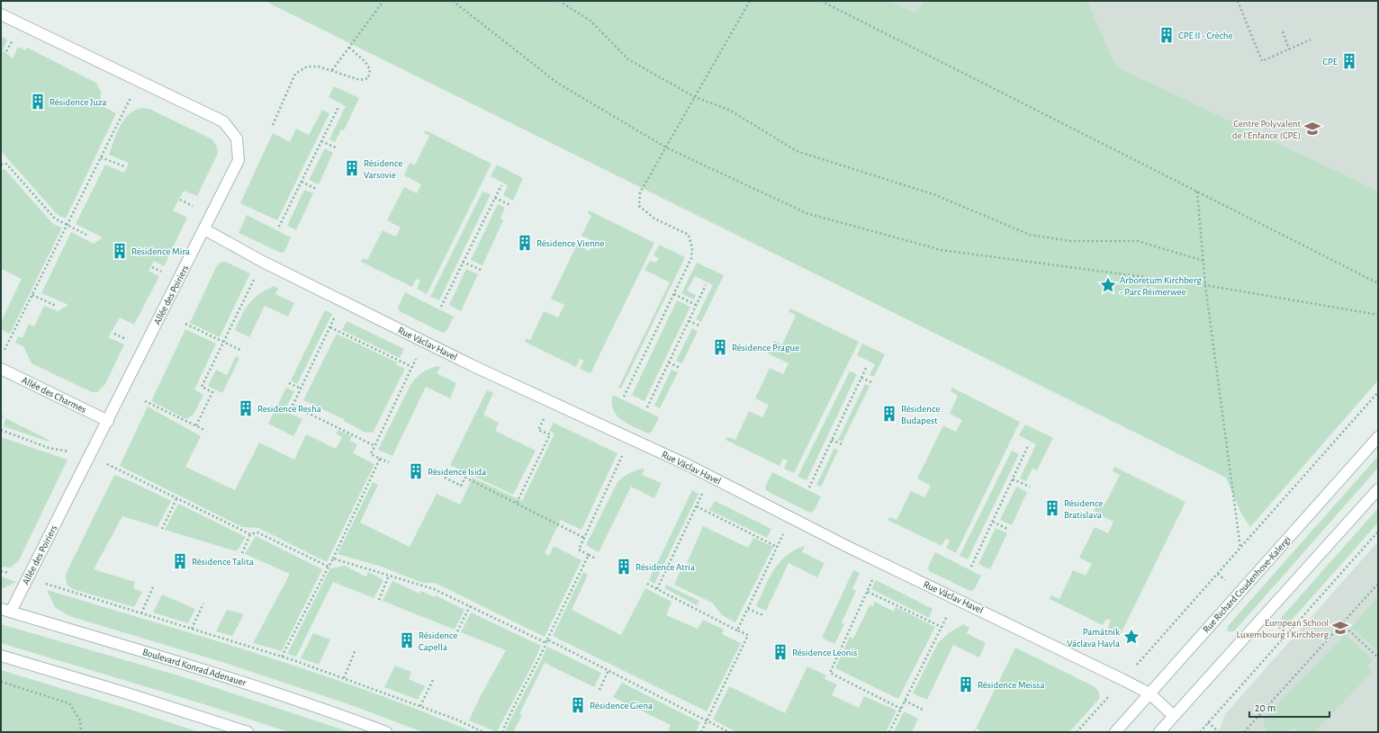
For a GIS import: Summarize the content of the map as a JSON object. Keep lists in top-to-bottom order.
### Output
{
  "streets": {
    "street": [
      "Allée des Poiriers",
      "Rue Václav Havel",
      "Allée des Charmes",
      "Rue Richard Coudenhove-Kalergi",
      "Boulevard Konrad Adenauer"
    ]
  },
  "crossings": [
    ["Allée des Poiriers", "Rue Václav Havel"],
    ["Allée des Poiriers", "Allée des Charmes"],
    ["Allée des Poiriers", "Boulevard Konrad Adenauer"],
    ["Rue Václav Havel", "Rue Richard Coudenhove-Kalergi"]
  ],
  "places": {
    "building": [
      "CPE II - Crèche",
      "CPE",
      "Résidence Juza",
      "Résidence Varsovie",
      "Résidence Vienne",
      "Résidence Mira",
      "Résidence Prague",
      "Residence Resha",
      "Résidence Budapest",
      "Résidence Isida",
      "Résidence Bratislava",
      "Résidence Talita",
      "Résidence Atria",
      "Résidence Capella",
      "Résidence Leonis",
      "Résidence Meissa",
      "Résidence Giena"
    ],
    "school or university": ["Centre Polyvalent de l'Enfance (CPE)", "European School Luxembourg I Kirchberg"],
    "place": ["Arboretum Kirchberg - Parc Réimerwee", "Památník Václava Havla"]
  },
  "scale_bar": "20 m"
}
